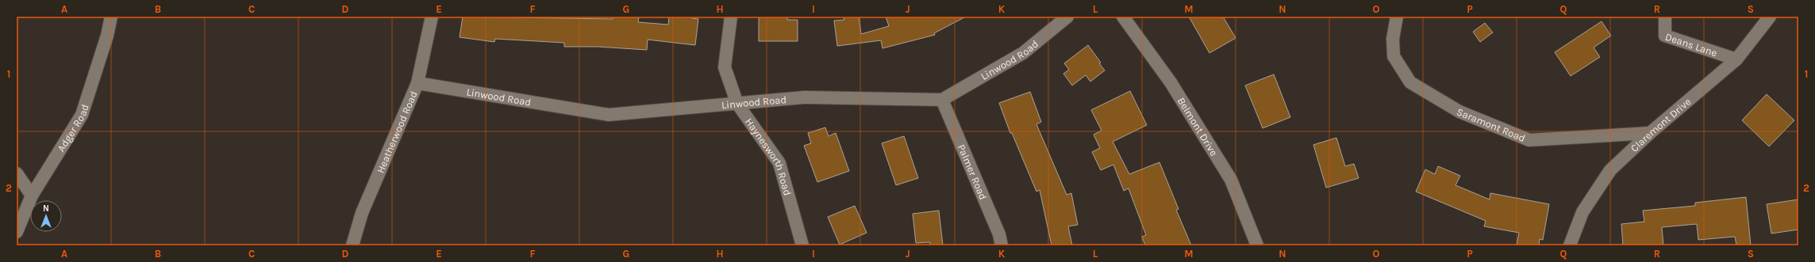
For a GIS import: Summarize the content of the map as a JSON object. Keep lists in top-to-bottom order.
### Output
{
  "streets": {
    "street": [
      "Deans Lane",
      "Linwood Road",
      "Saramont Road",
      "Claremont Drive",
      "Belmont Drive",
      "Adger Road",
      "Heatherwood Road",
      "Haynesworth Road",
      "Palmer Road"
    ]
  },
  "crossings": [
    ["Deans Lane", "Claremont Drive"],
    ["Linwood Road", "Heatherwood Road"],
    ["Linwood Road", "Haynesworth Road"],
    ["Linwood Road", "Palmer Road"],
    ["Saramont Road", "Claremont Drive"]
  ],
  "north": "top",
  "grid": {
    "columns": [
      "A",
      "B",
      "C",
      "D",
      "E",
      "F",
      "G",
      "H",
      "I",
      "J",
      "K",
      "L",
      "M",
      "N",
      "O",
      "P",
      "Q",
      "R",
      "S"
    ],
    "rows": ["1", "2"]
  }
}
